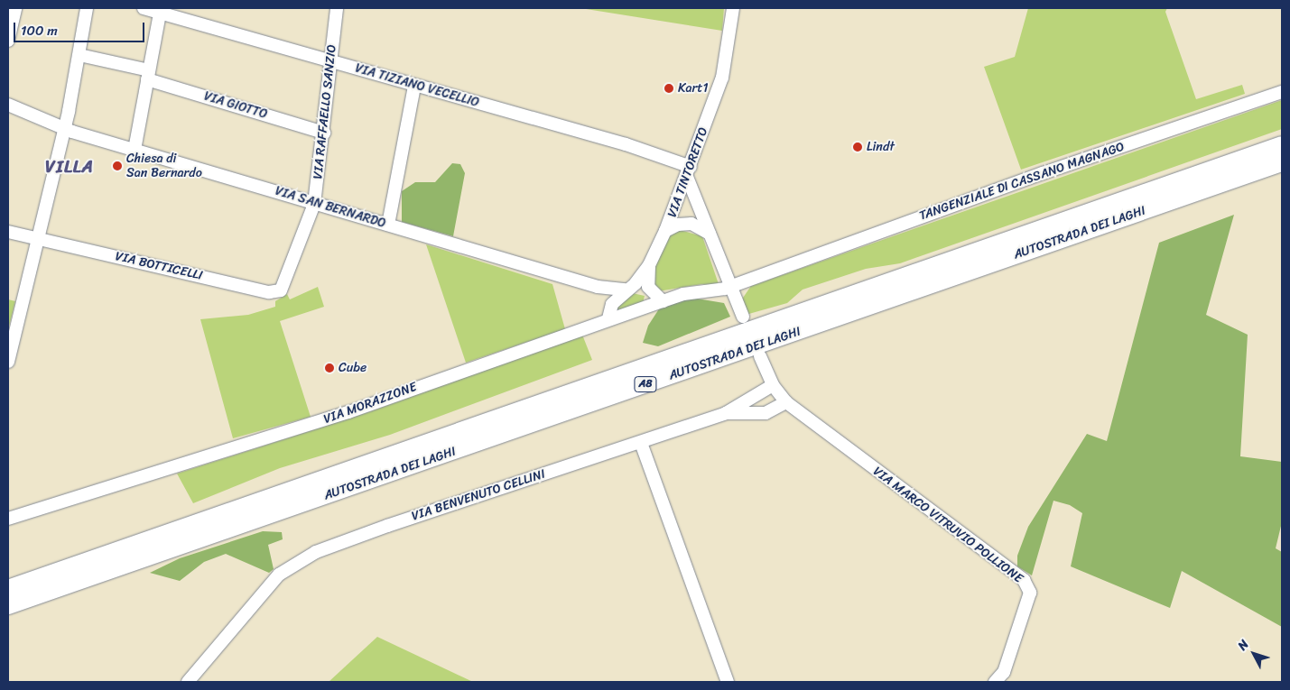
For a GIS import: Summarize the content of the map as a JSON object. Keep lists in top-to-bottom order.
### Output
{
  "streets": {
    "highway": ["AUTOSTRADA DEI LAGHI", "A8"],
    "street": [
      "VIA TIZIANO VECELLIO",
      "VIA GIOTTO",
      "VIA RAFFAELLO SANZIO",
      "VIA TINTORETTO",
      "TANGENZIALE DI CASSANO MAGNAGO",
      "VIA SAN BERNARDO",
      "VIA BOTTICELLI",
      "VIA MORAZZONE",
      "VIA BENVENUTO CELLINI",
      "VIA MARCO VITRUVIO POLLIONE"
    ]
  },
  "crossings": [
    ["VIA TIZIANO VECELLIO", "VIA RAFFAELLO SANZIO"],
    ["VIA TIZIANO VECELLIO", "VIA TINTORETTO"],
    ["VIA GIOTTO", "VIA RAFFAELLO SANZIO"],
    ["VIA RAFFAELLO SANZIO", "VIA SAN BERNARDO"],
    ["VIA RAFFAELLO SANZIO", "VIA BOTTICELLI"],
    ["VIA TINTORETTO", "VIA SAN BERNARDO"],
    ["TANGENZIALE DI CASSANO MAGNAGO", "VIA MORAZZONE"],
    ["VIA BENVENUTO CELLINI", "VIA MARCO VITRUVIO POLLIONE"]
  ],
  "districts": ["VILLA"],
  "places": [
    "Kart1",
    "Lindt",
    "Chiesa di San Bernardo",
    "Cube"
  ],
  "scale_bar": "100 m",
  "north": "top left"
}
